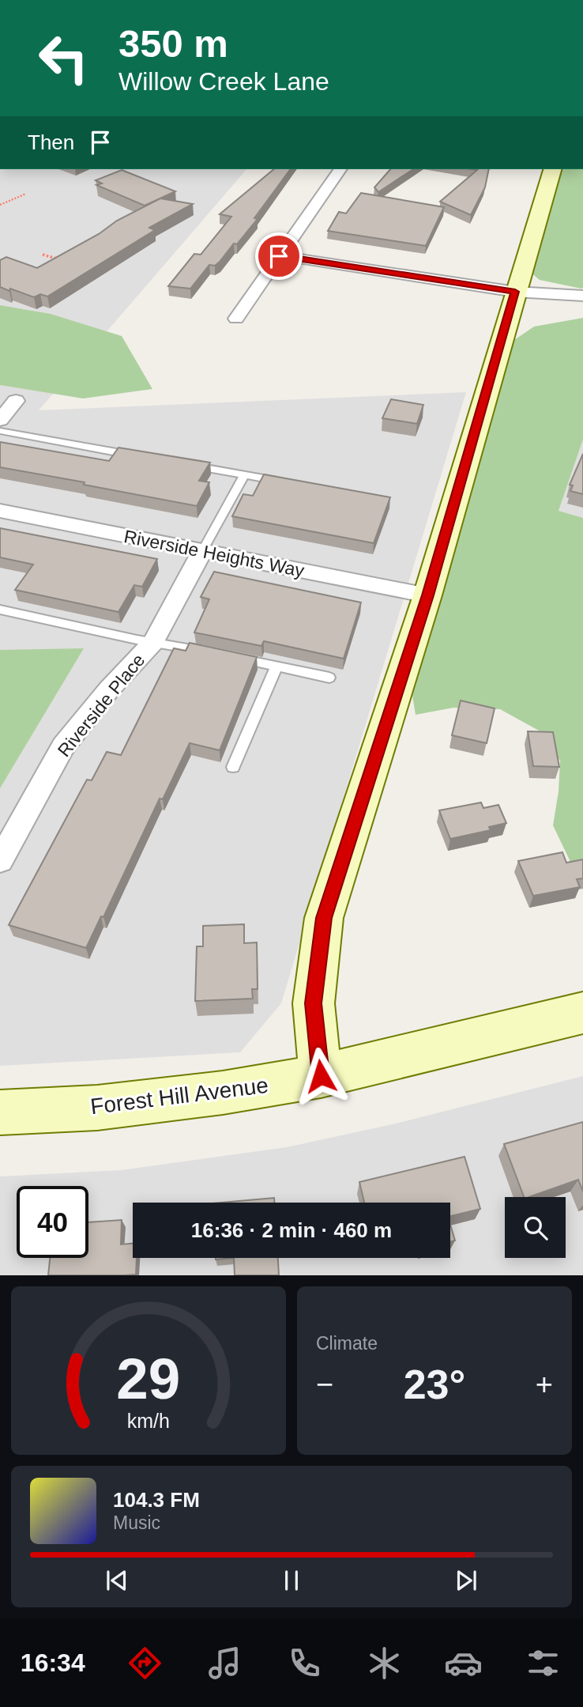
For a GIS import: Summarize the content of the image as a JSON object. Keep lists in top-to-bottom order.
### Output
{
  "streets": {
    "street": ["Riverside Heights Way", "Riverside Place", "Forest Hill Avenue"]
  },
  "crossings": [
    ["Riverside Heights Way", "Riverside Place"]
  ],
  "page": {
    "turn": ["350 m", "Willow Creek Lane"],
    "then": "Then",
    "limit": "40",
    "trip": "16:36 · 2 min · 460 m",
    "tile": "Climate",
    "heat": ["−", "23°", "+"],
    "song": ["104.3 FM", "Music"],
    "tabs": "16:34",
    "gauge": ["29", "km/h"]
  }
}
